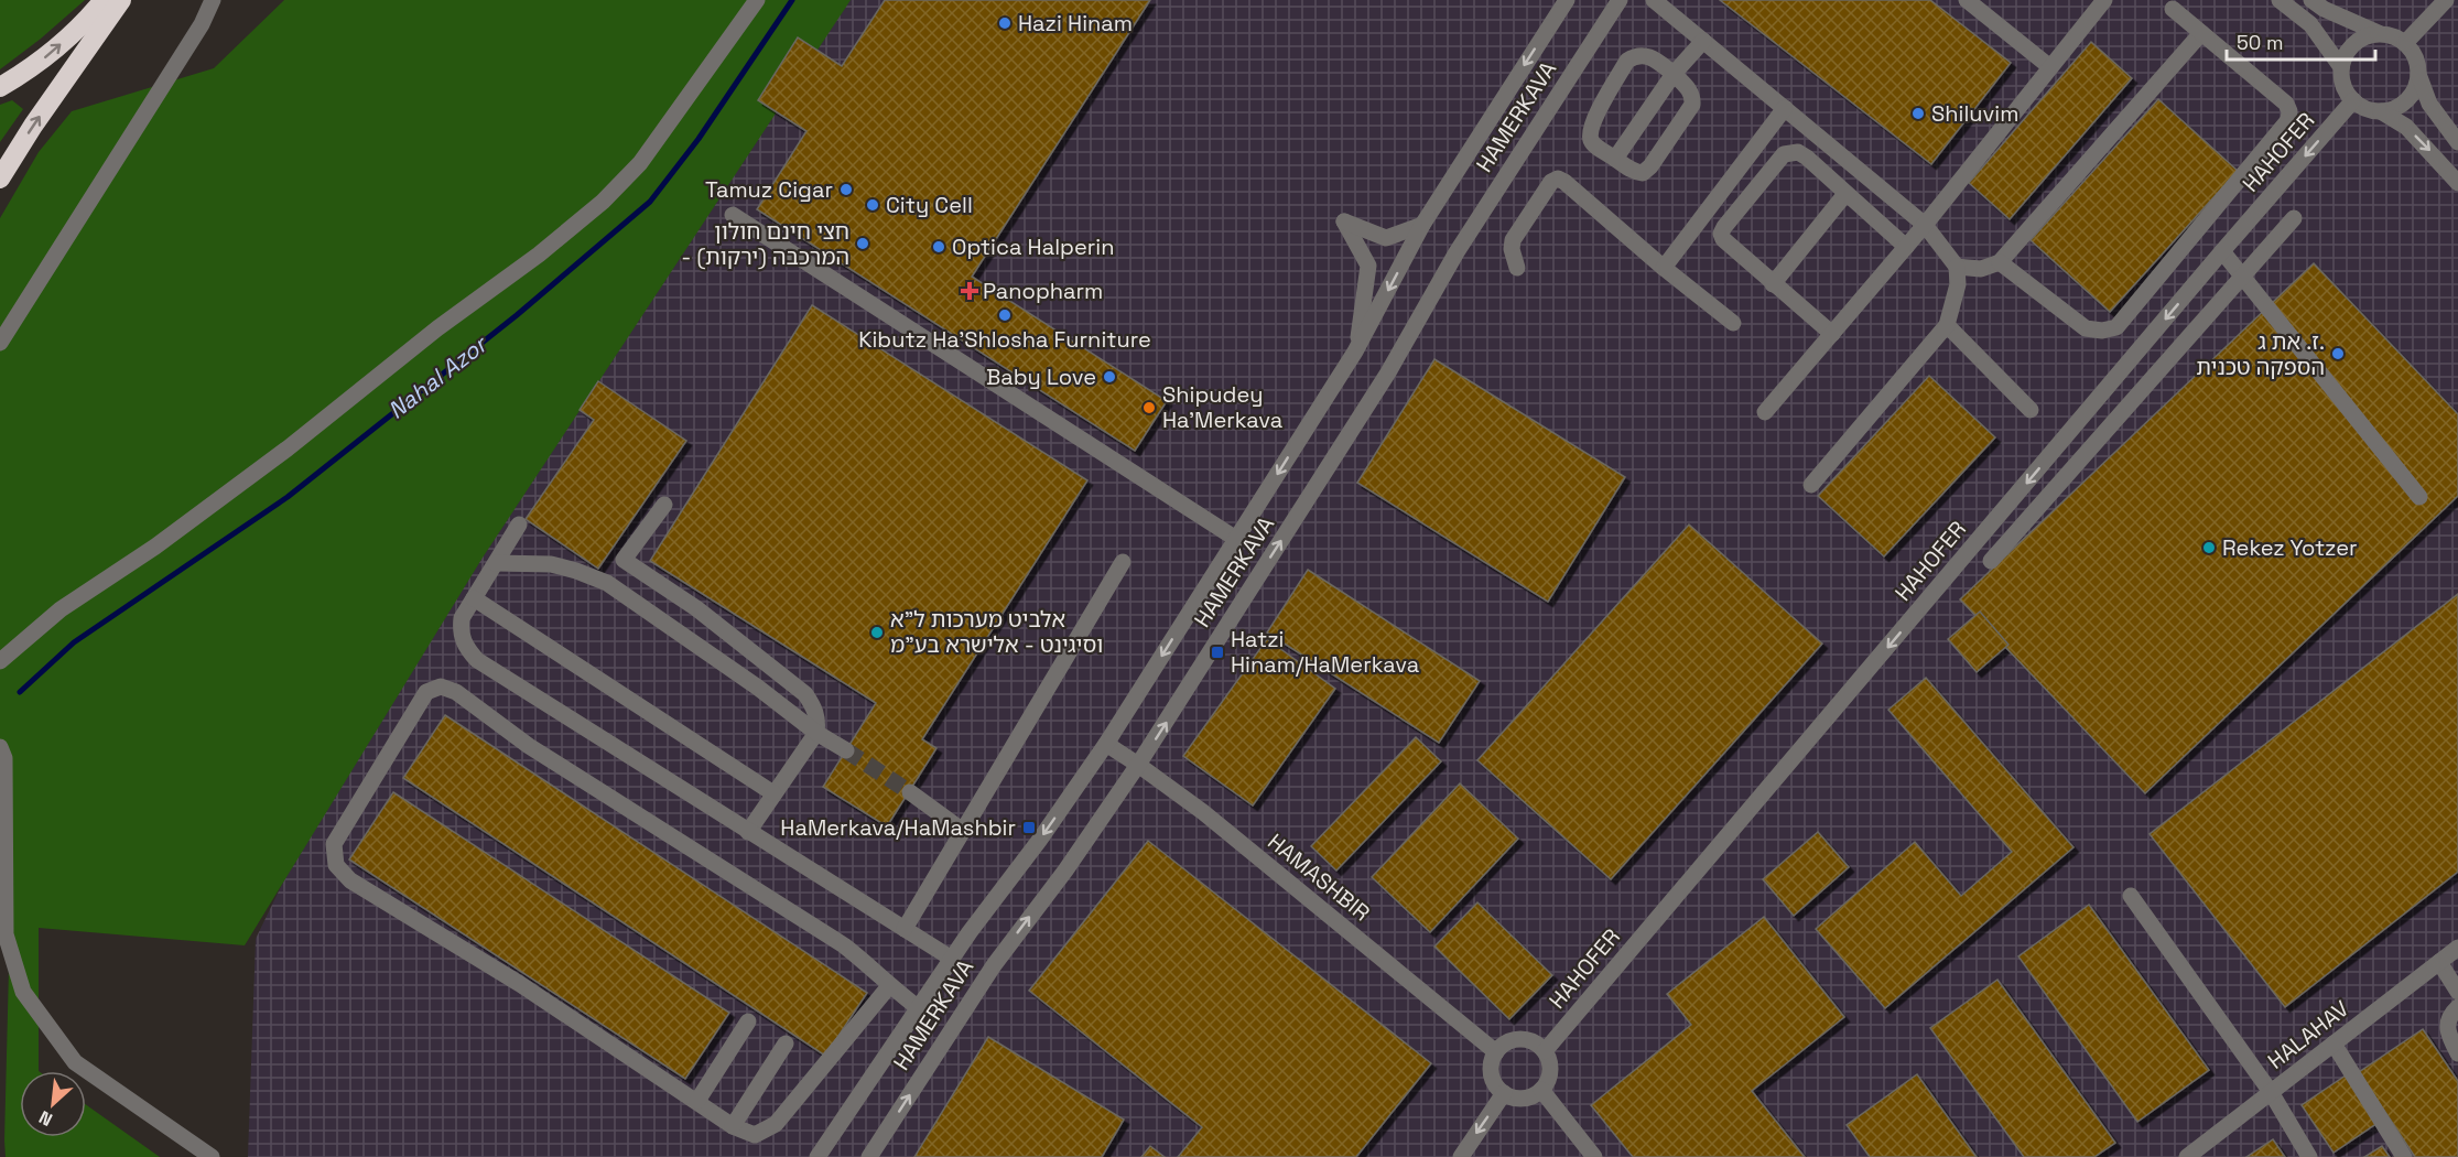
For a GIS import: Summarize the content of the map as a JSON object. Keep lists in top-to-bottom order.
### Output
{
  "streets": {
    "street": [
      "HAMERKAVA",
      "HAHOFER",
      "HAMASHBIR",
      "HALAHAV"
    ]
  },
  "crossings": [
    ["HAMERKAVA", "HAMASHBIR"],
    ["HAHOFER", "HAMASHBIR"]
  ],
  "water": ["Nahal Azor"],
  "places": {
    "other": [
      "Hazi Hinam",
      "Shiluvim",
      "Tamuz Cigar",
      "City Cell",
      "חצי חינם חולון - המרכבה (ירקות)",
      "Optica Halperin",
      "Kibutz Ha'Shlosha Furniture",
      "ז. את ג. הספקה טכנית",
      "Baby Love",
      "Shipudey Ha'Merkava",
      "Rekez Yotzer",
      "אלביט מערכות ל\"א וסיגינט - אלישרא בע\"מ"
    ],
    "health": ["Panopharm"],
    "transit": ["Hatzi Hinam/HaMerkava", "HaMerkava/HaMashbir"]
  },
  "scale_bar": "50 m",
  "north": "bottom left"
}
